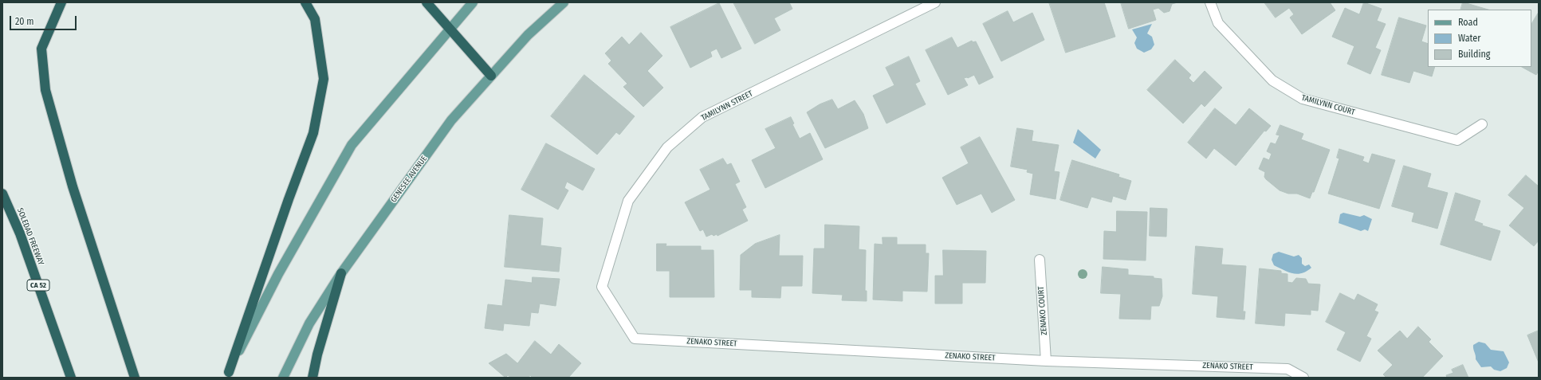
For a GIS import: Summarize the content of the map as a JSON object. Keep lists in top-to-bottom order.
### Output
{
  "streets": {
    "highway": ["SOLEDAD FREEWAY", "CA 52"],
    "main road": ["GENESEE AVENUE"],
    "street": [
      "TAMILYNN COURT",
      "TAMILYNN STREET",
      "ZENAKO COURT",
      "ZENAKO STREET"
    ]
  },
  "crossings": [
    ["TAMILYNN STREET", "ZENAKO STREET"],
    ["ZENAKO COURT", "ZENAKO STREET"]
  ],
  "legend": ["Road", "Water", "Building"],
  "scale_bar": "20 m"
}
